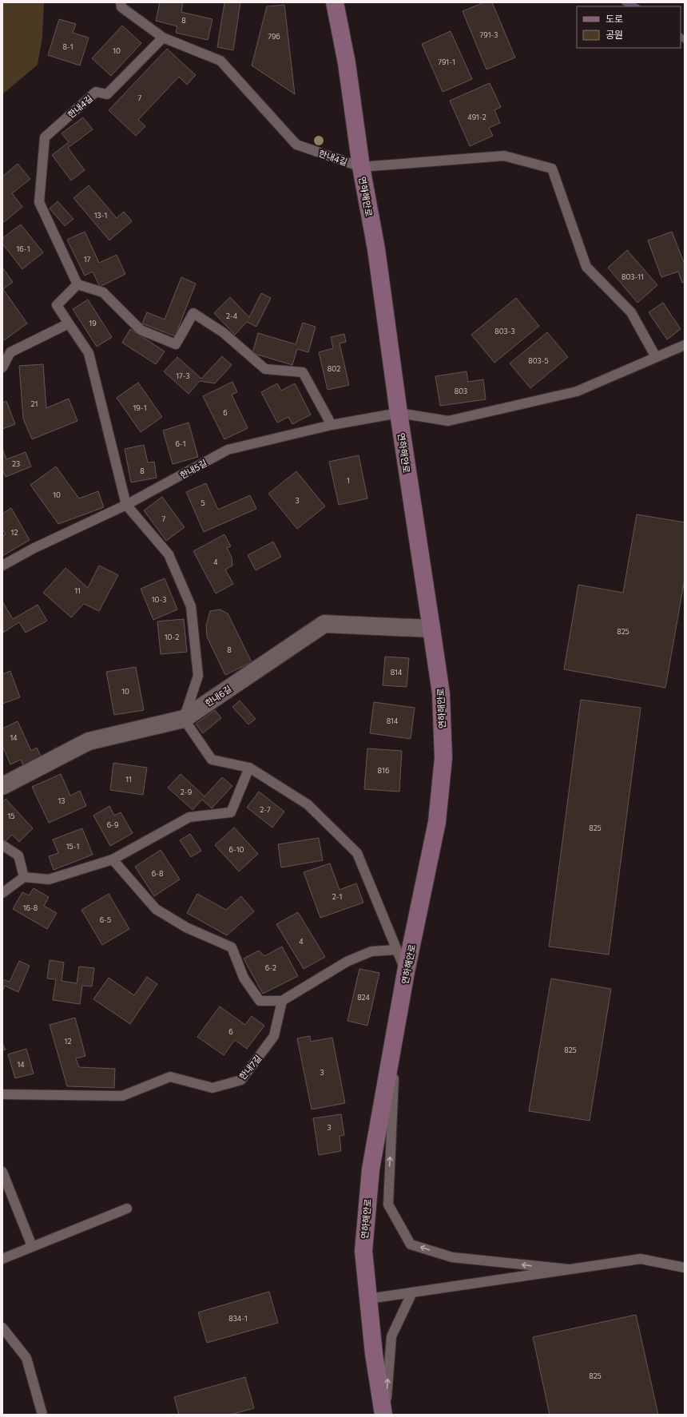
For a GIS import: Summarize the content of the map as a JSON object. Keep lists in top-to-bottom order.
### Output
{
  "streets": {
    "street": ["연하해안로", "한내6길"],
    "lane": ["한내4길", "한내5길", "한내7길"]
  },
  "crossings": [
    ["한내4길", "연하해안로"],
    ["연하해안로", "한내5길"],
    ["연하해안로", "한내6길"]
  ],
  "house_numbers": [
    "8",
    "791-3",
    "796",
    "8-1",
    "10",
    "791-1",
    "7",
    "491-2",
    "13-1",
    "16-1",
    "17",
    "803-11",
    "2-4",
    "19",
    "803-3",
    "803-5",
    "802",
    "17-3",
    "803",
    "21",
    "19-1",
    "6",
    "6-1",
    "23",
    "8",
    "1",
    "10",
    "3",
    "5",
    "7",
    "12",
    "4",
    "11",
    "10-3",
    "825",
    "10-2",
    "8",
    "814",
    "10",
    "814",
    "14",
    "816",
    "11",
    "2-9",
    "13",
    "2-7",
    "15",
    "6-9",
    "825",
    "15-1",
    "6-10",
    "6-8",
    "2-1",
    "16-8",
    "6-5",
    "4",
    "6-2",
    "824",
    "6",
    "12",
    "825",
    "14",
    "3",
    "3",
    "834-1",
    "825"
  ],
  "legend": ["도로", "공원"]
}
